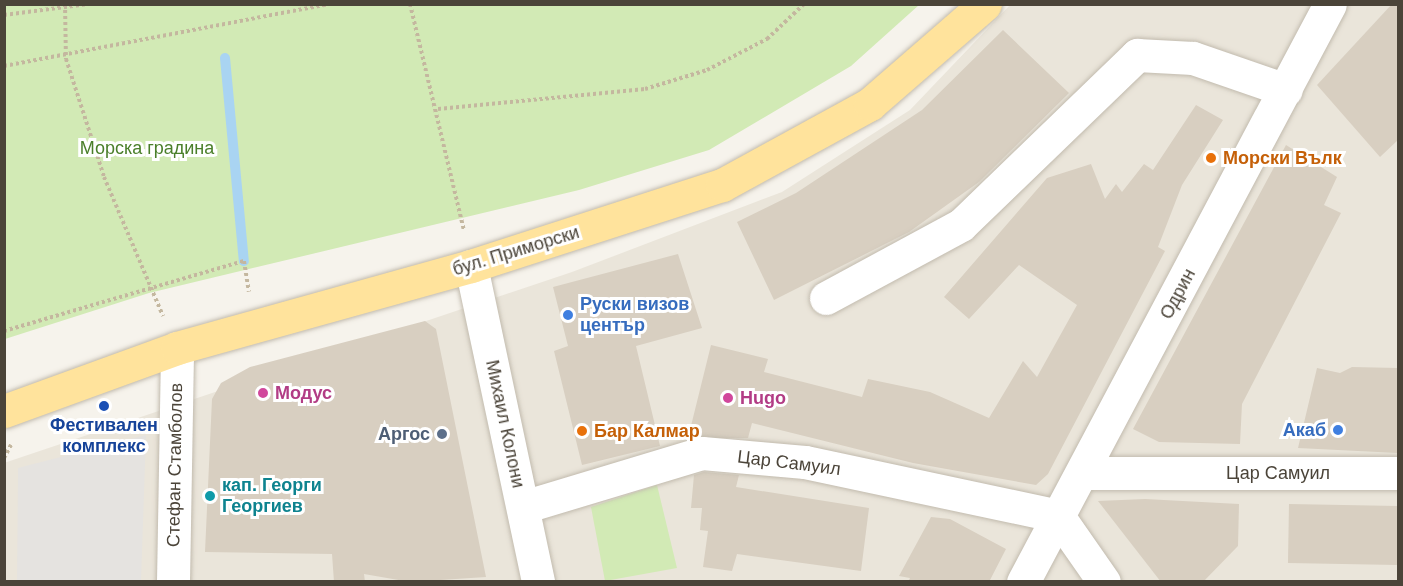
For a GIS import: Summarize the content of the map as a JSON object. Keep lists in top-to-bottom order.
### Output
{
  "streets": {
    "main road": ["бул. Приморски"],
    "street": [
      "Одрин",
      "Михаил Колони",
      "Цар Самуил",
      "Стефан Стамболов"
    ]
  },
  "crossings": [
    ["бул. Приморски", "Михаил Колони"],
    ["бул. Приморски", "Стефан Стамболов"],
    ["Одрин", "Цар Самуил"],
    ["Михаил Колони", "Цар Самуил"]
  ],
  "parks": ["Морска градина"],
  "places": [
    "Морски Вълк",
    "Руски визов център",
    "Модус",
    "Hugo",
    "Фестивален комплекс",
    "Акаб",
    "Бар Калмар",
    "Аргос",
    "кап. Георги Георгиев"
  ]
}
